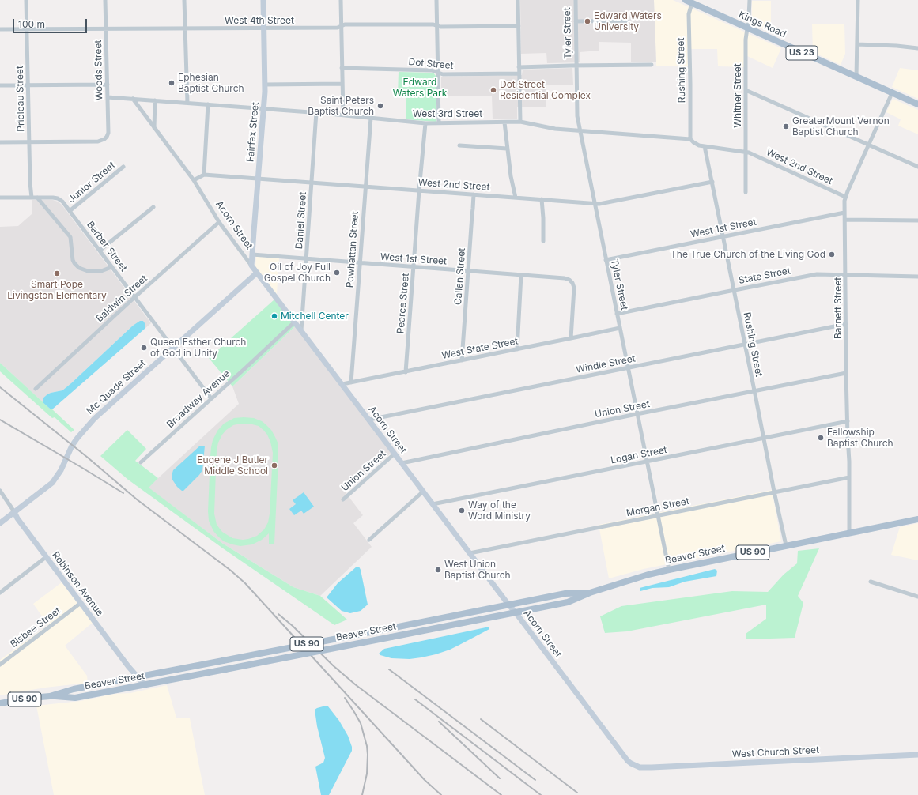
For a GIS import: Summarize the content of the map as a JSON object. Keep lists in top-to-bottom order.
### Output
{
  "streets": {
    "main road": [
      "Kings Road",
      "US 23",
      "US 90",
      "Beaver Street"
    ],
    "street": [
      "West 4th Street",
      "Tyler Street",
      "Dot Street",
      "Woods Street",
      "Rushing Street",
      "Whitner Street",
      "Prioleau Street",
      "West 3rd Street",
      "Fairfax Street",
      "West 2nd Street",
      "Junior Street",
      "Daniel Street",
      "Acorn Street",
      "West 1st Street",
      "Barber Street",
      "Powhattan Street",
      "State Street",
      "Callan Street",
      "Baldwin Street",
      "Pearce Street",
      "Barnett Street",
      "West State Street",
      "Windle Street",
      "Mc Quade Street",
      "Broadway Avenue",
      "Union Street",
      "Logan Street",
      "Morgan Street",
      "Robinson Avenue",
      "Bisbee Street",
      "West Church Street"
    ]
  },
  "crossings": [
    ["West 4th Street", "Woods Street"],
    ["West 4th Street", "Prioleau Street"],
    ["West 4th Street", "Fairfax Street"],
    ["Kings Road", "Rushing Street"],
    ["Kings Road", "Whitner Street"],
    ["Kings Road", "Barnett Street"],
    ["Tyler Street", "West 3rd Street"],
    ["Tyler Street", "West 2nd Street"],
    ["Tyler Street", "West 1st Street"],
    ["Tyler Street", "State Street"],
    ["Tyler Street", "West State Street"],
    ["Tyler Street", "Windle Street"],
    ["Tyler Street", "Union Street"],
    ["Tyler Street", "Logan Street"],
    ["Tyler Street", "Morgan Street"],
    ["Tyler Street", "Beaver Street"],
    ["Woods Street", "Prioleau Street"],
    ["Woods Street", "West 3rd Street"],
    ["Rushing Street", "West 3rd Street"],
    ["Rushing Street", "West 2nd Street"],
    ["Rushing Street", "West 1st Street"],
    ["Rushing Street", "State Street"],
    ["Rushing Street", "Windle Street"],
    ["Rushing Street", "Union Street"],
    ["Rushing Street", "Logan Street"],
    ["Rushing Street", "Morgan Street"],
    ["Rushing Street", "Beaver Street"],
    ["Whitner Street", "West 3rd Street"],
    ["Whitner Street", "West 2nd Street"],
    ["West 3rd Street", "Fairfax Street"],
    ["West 3rd Street", "West 2nd Street"],
    ["West 3rd Street", "Daniel Street"],
    ["West 3rd Street", "Acorn Street"],
    ["West 3rd Street", "Powhattan Street"],
    ["West 3rd Street", "Pearce Street"],
    ["Fairfax Street", "West 2nd Street"],
    ["Fairfax Street", "Acorn Street"],
    ["Fairfax Street", "West 1st Street"],
    ["West 2nd Street", "Daniel Street"],
    ["West 2nd Street", "Powhattan Street"],
    ["West 2nd Street", "Callan Street"],
    ["West 2nd Street", "Pearce Street"],
    ["West 2nd Street", "Barnett Street"],
    ["Junior Street", "Barber Street"],
    ["Daniel Street", "Acorn Street"],
    ["Daniel Street", "West 1st Street"],
    ["Acorn Street", "Baldwin Street"],
    ["Acorn Street", "West State Street"],
    ["Acorn Street", "Windle Street"],
    ["Acorn Street", "Mc Quade Street"],
    ["Acorn Street", "Broadway Avenue"],
    ["Acorn Street", "Union Street"],
    ["Acorn Street", "Logan Street"],
    ["Acorn Street", "Morgan Street"],
    ["Acorn Street", "Beaver Street"],
    ["Acorn Street", "West Church Street"],
    ["West 1st Street", "Powhattan Street"],
    ["West 1st Street", "Callan Street"],
    ["West 1st Street", "Pearce Street"],
    ["West 1st Street", "Barnett Street"],
    ["West 1st Street", "West State Street"],
    ["Barber Street", "Baldwin Street"],
    ["Barber Street", "Mc Quade Street"],
    ["Barber Street", "Broadway Avenue"],
    ["Powhattan Street", "West State Street"],
    ["State Street", "Barnett Street"],
    ["Callan Street", "West State Street"],
    ["Pearce Street", "West State Street"],
    ["Barnett Street", "Windle Street"],
    ["Barnett Street", "Union Street"],
    ["Barnett Street", "Logan Street"],
    ["Barnett Street", "Morgan Street"],
    ["Barnett Street", "Beaver Street"],
    ["Mc Quade Street", "Robinson Avenue"],
    ["Beaver Street", "Robinson Avenue"],
    ["Robinson Avenue", "Bisbee Street"]
  ],
  "parks": ["Edward Waters Park"],
  "places": [
    "Edward Waters University",
    "Ephesian Baptist Church",
    "Dot Street Residential Complex",
    "Saint Peters Baptist Church",
    "GreaterMount Vernon Baptist Church",
    "The True Church of the Living God",
    "Oil of Joy Full Gospel Church",
    "Smart Pope Livingston Elementary",
    "Mitchell Center",
    "Queen Esther Church of God in Unity",
    "Fellowship Baptist Church",
    "Eugene J Butler Middle School",
    "Way of the Word Ministry",
    "West Union Baptist Church"
  ],
  "scale_bar": "100 m"
}
